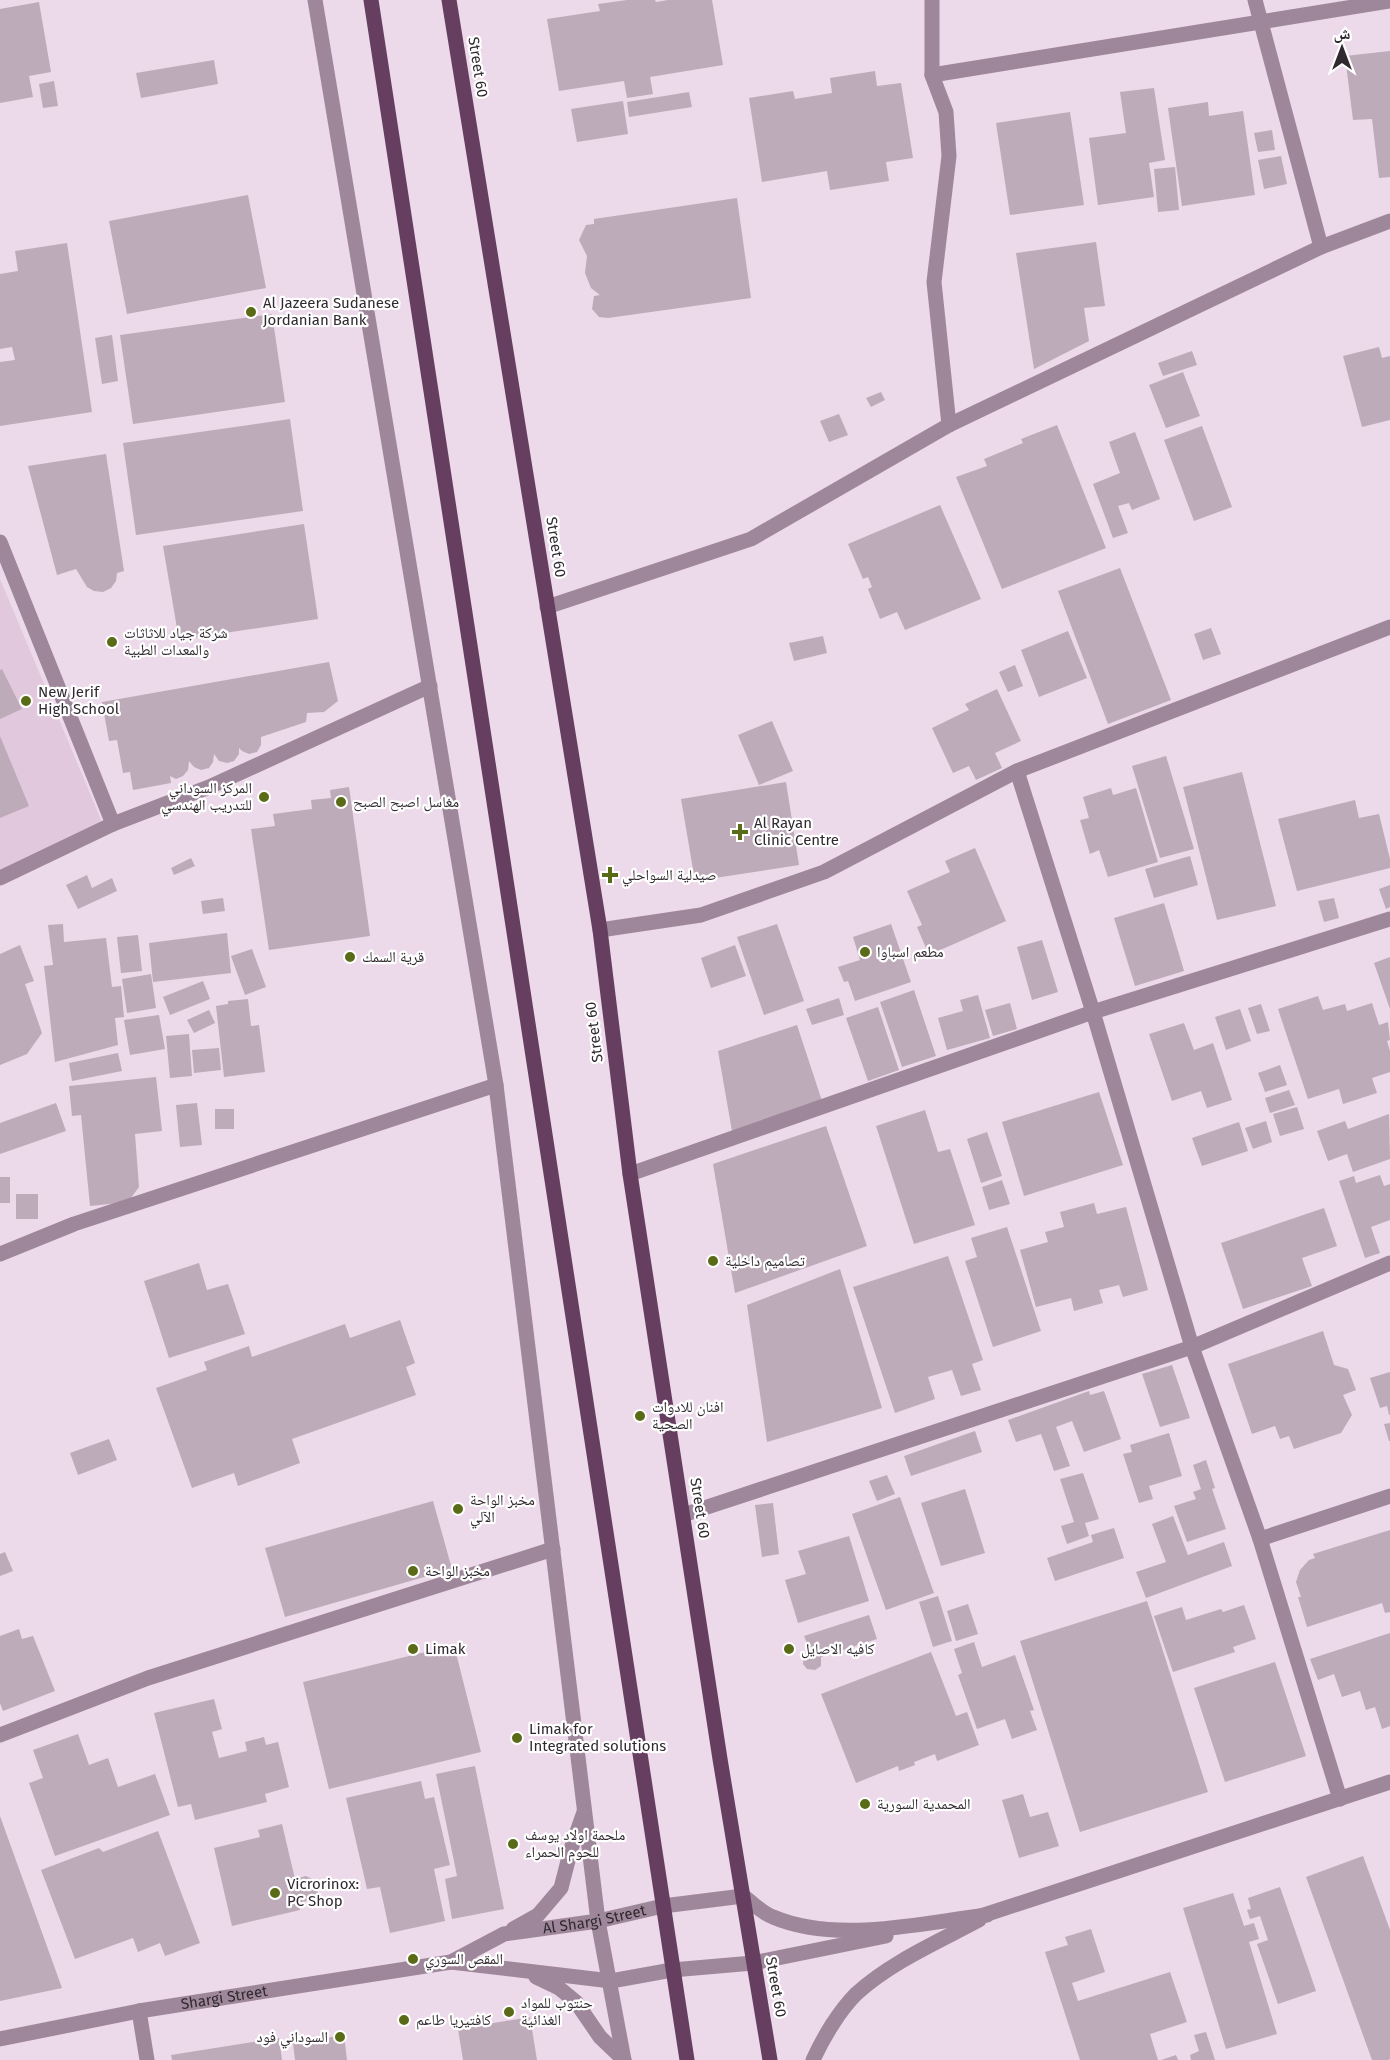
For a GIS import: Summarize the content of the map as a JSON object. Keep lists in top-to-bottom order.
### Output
{
  "streets": {
    "main road": ["Street 60"],
    "street": ["Al Shargi Street", "Shargi Street"]
  },
  "crossings": [
    ["Street 60", "Al Shargi Street"],
    ["Al Shargi Street", "Shargi Street"]
  ],
  "places": {
    "other": [
      "Al Jazeera Sudanese Jordanian Bank",
      "شركة جياد للاثاثات والمعدات الطبية",
      "New Jerif High School",
      "المركز السوداني للتدريب الهندسي",
      "مغاسل اصبح الصبح",
      "مطعم اسباوا",
      "قرية السمك",
      "تصاميم داخلية",
      "افنان للادوات الصحية",
      "مخبز الواحة الآلي",
      "مخبز الواحة",
      "Limak",
      "كافيه الاصايل",
      "Limak for Integrated solutions",
      "المحمدية السورية",
      "ملحمة اولاد يوسف للحوم الحمراء",
      "Vicrorinox: PC Shop",
      "المقص السوري",
      "حنتوب للمواد الغذائية",
      "كافتيريا طاعم",
      "السوداني فود"
    ],
    "health": ["Al Rayan Clinic Centre", "صيدلية السواحلي"]
  },
  "north": "top"
}
